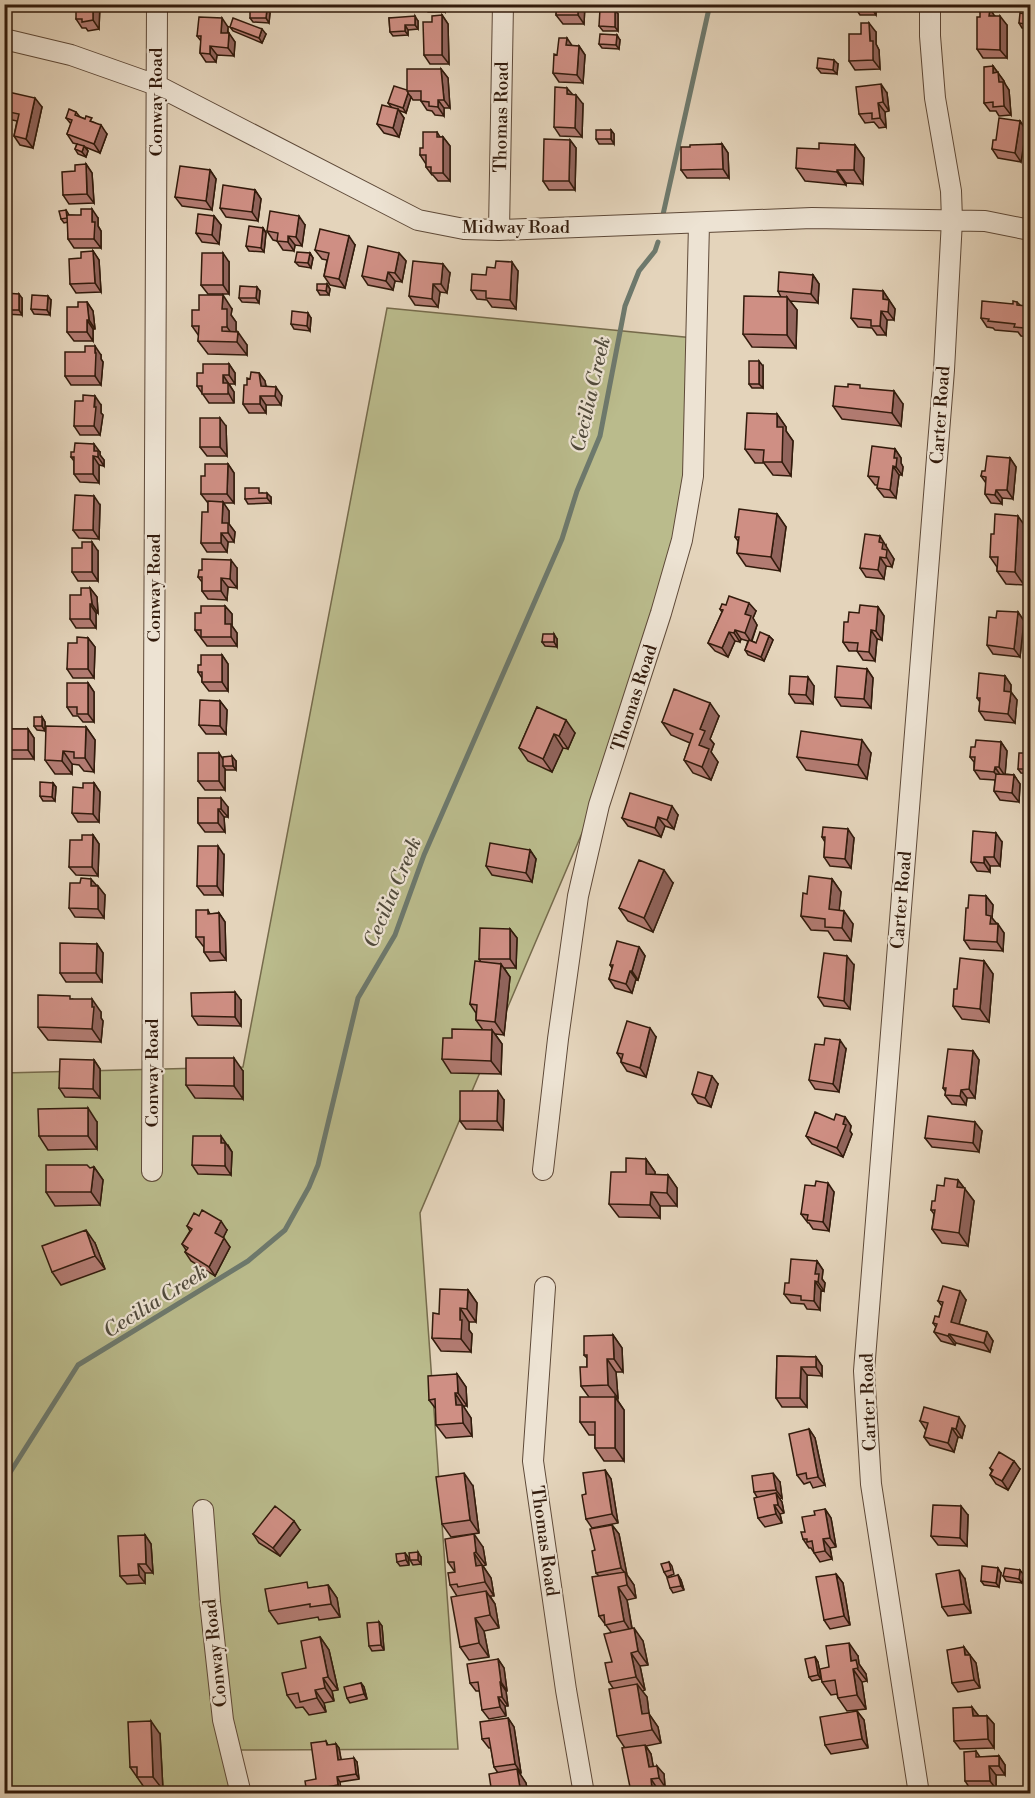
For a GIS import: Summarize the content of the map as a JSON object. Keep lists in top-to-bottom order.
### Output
{
  "streets": {
    "street": [
      "Conway Road",
      "Thomas Road",
      "Midway Road",
      "Carter Road"
    ]
  },
  "crossings": [
    ["Conway Road", "Midway Road"],
    ["Thomas Road", "Midway Road"],
    ["Midway Road", "Carter Road"]
  ],
  "water": ["Cecilia Creek"]
}
